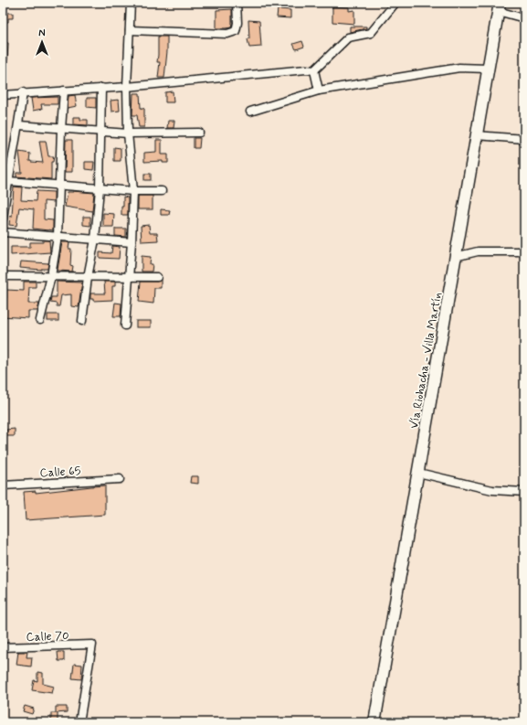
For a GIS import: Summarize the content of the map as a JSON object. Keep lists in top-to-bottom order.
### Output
{
  "streets": {
    "main road": ["Vía Riohacha - Villa Martín"],
    "street": ["Calle 65", "Calle 70"]
  },
  "north": "top"
}
